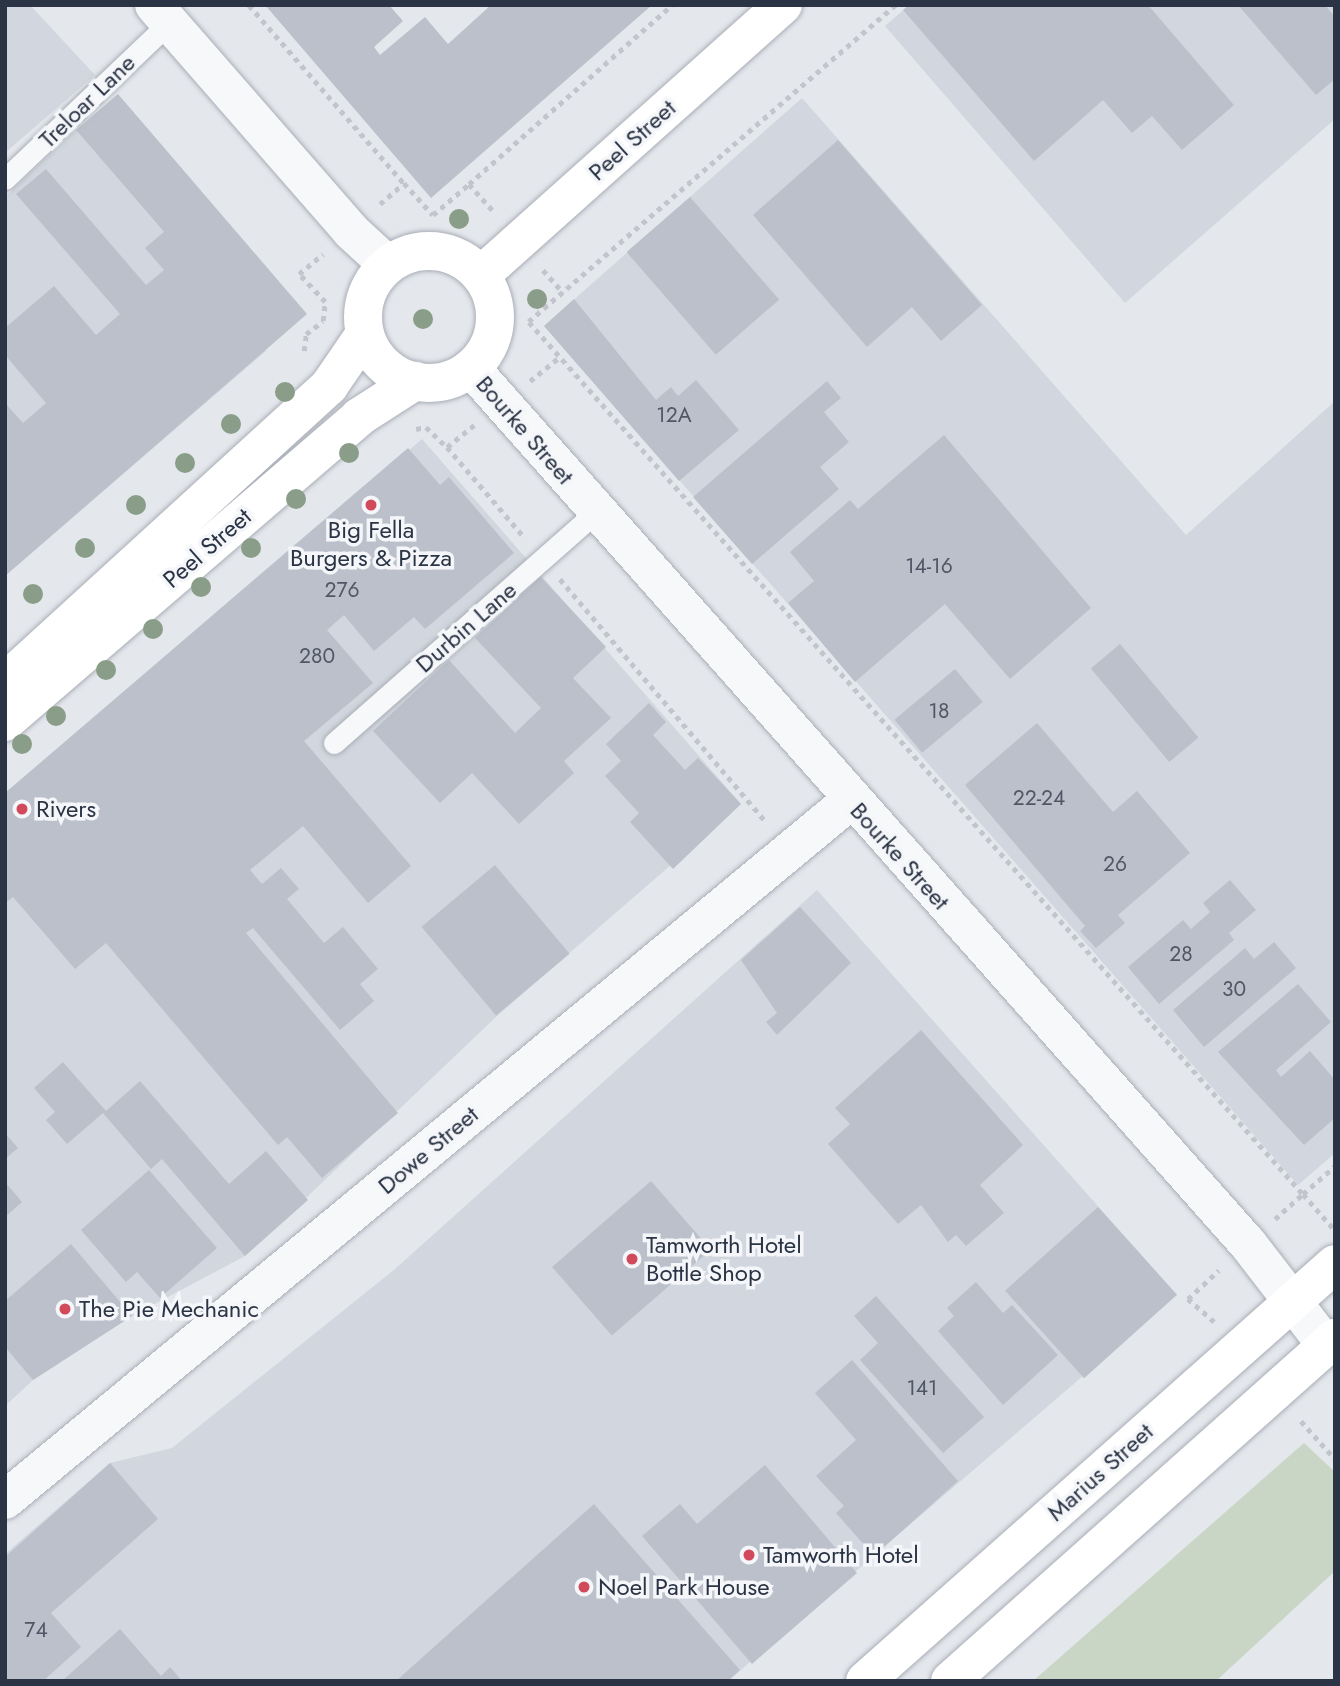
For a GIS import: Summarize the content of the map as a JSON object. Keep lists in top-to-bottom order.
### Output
{
  "streets": {
    "main road": ["Peel Street", "Marius Street"],
    "street": ["Bourke Street", "Dowe Street"],
    "lane": ["Treloar Lane", "Durbin Lane"]
  },
  "crossings": [
    ["Peel Street", "Bourke Street"],
    ["Bourke Street", "Durbin Lane"],
    ["Bourke Street", "Dowe Street"],
    ["Bourke Street", "Marius Street"]
  ],
  "places": [
    "Big Fella Burgers & Pizza",
    "Rivers",
    "Tamworth Hotel Bottle Shop",
    "The Pie Mechanic",
    "Tamworth Hotel",
    "Noel Park House"
  ],
  "house_numbers": [
    "12A",
    "14-16",
    "276",
    "280",
    "18",
    "22-24",
    "26",
    "28",
    "30",
    "141",
    "74"
  ]
}
